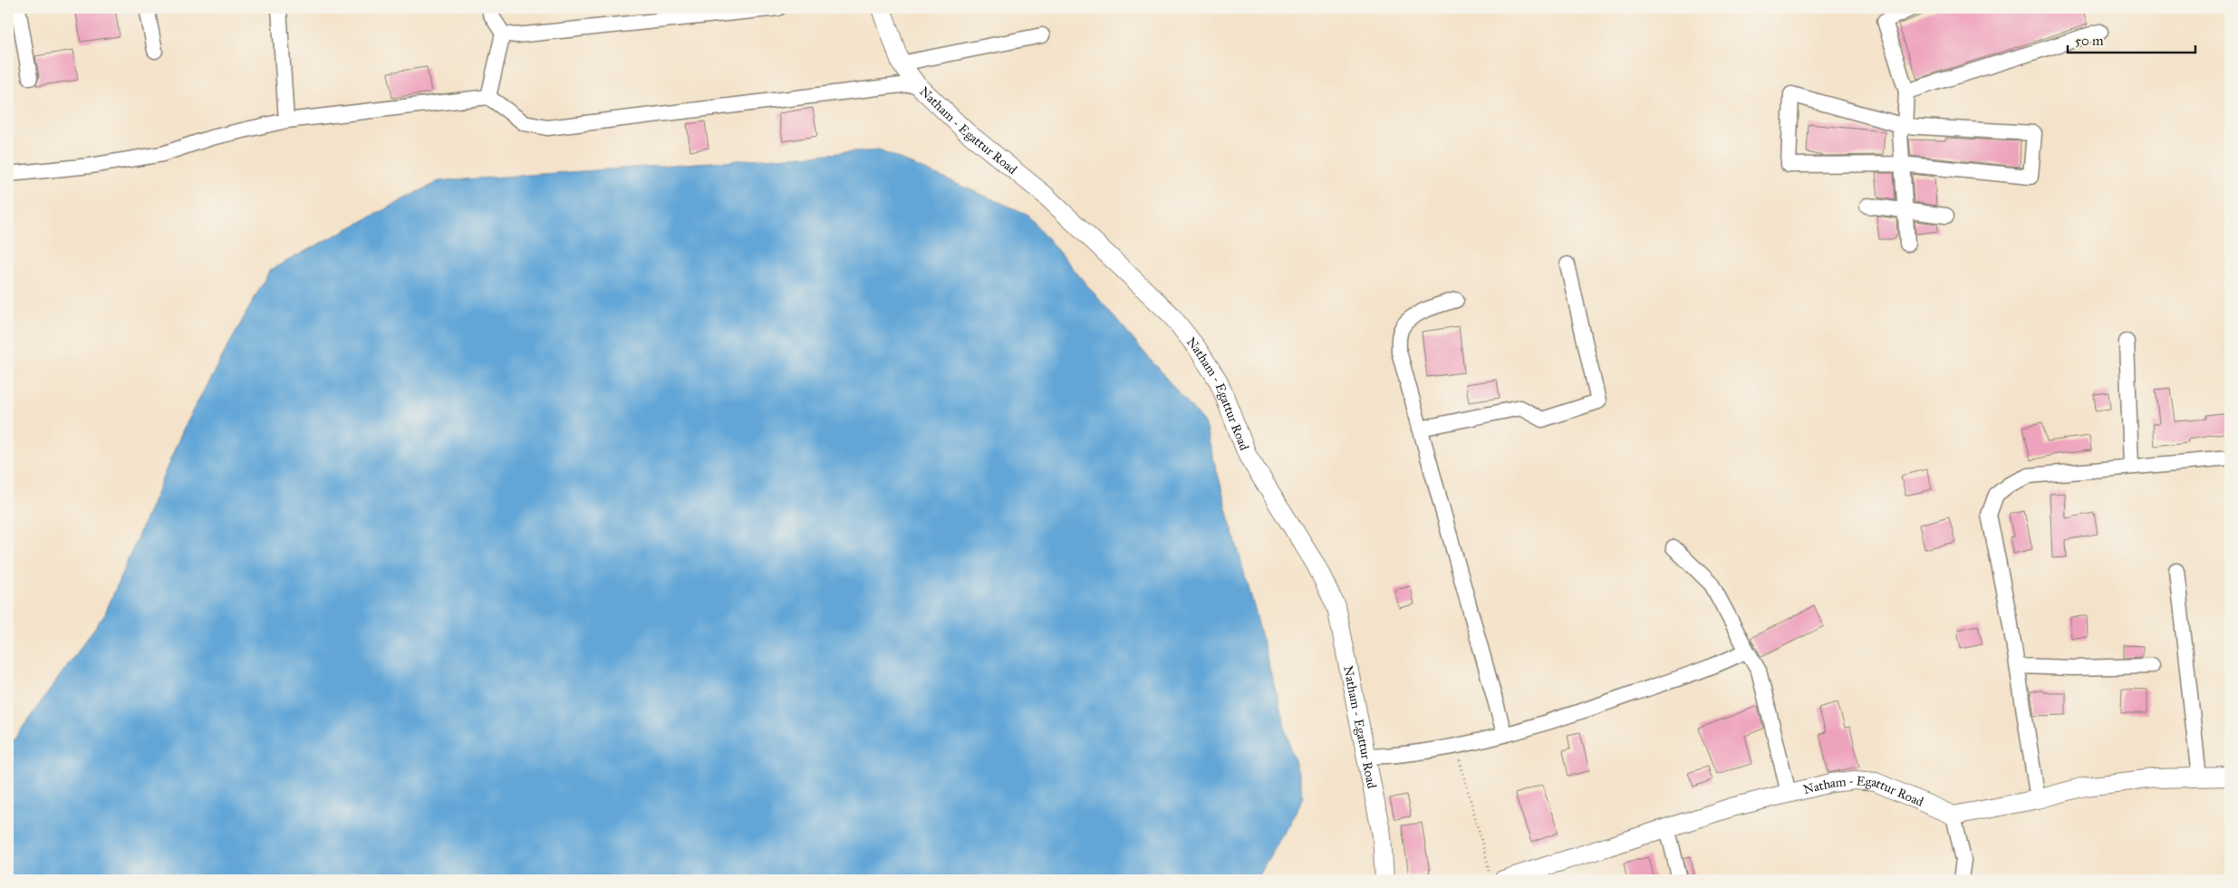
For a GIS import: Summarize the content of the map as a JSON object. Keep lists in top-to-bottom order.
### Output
{
  "streets": {
    "street": ["Natham - Egattur Road"]
  },
  "scale_bar": "50 m"
}
